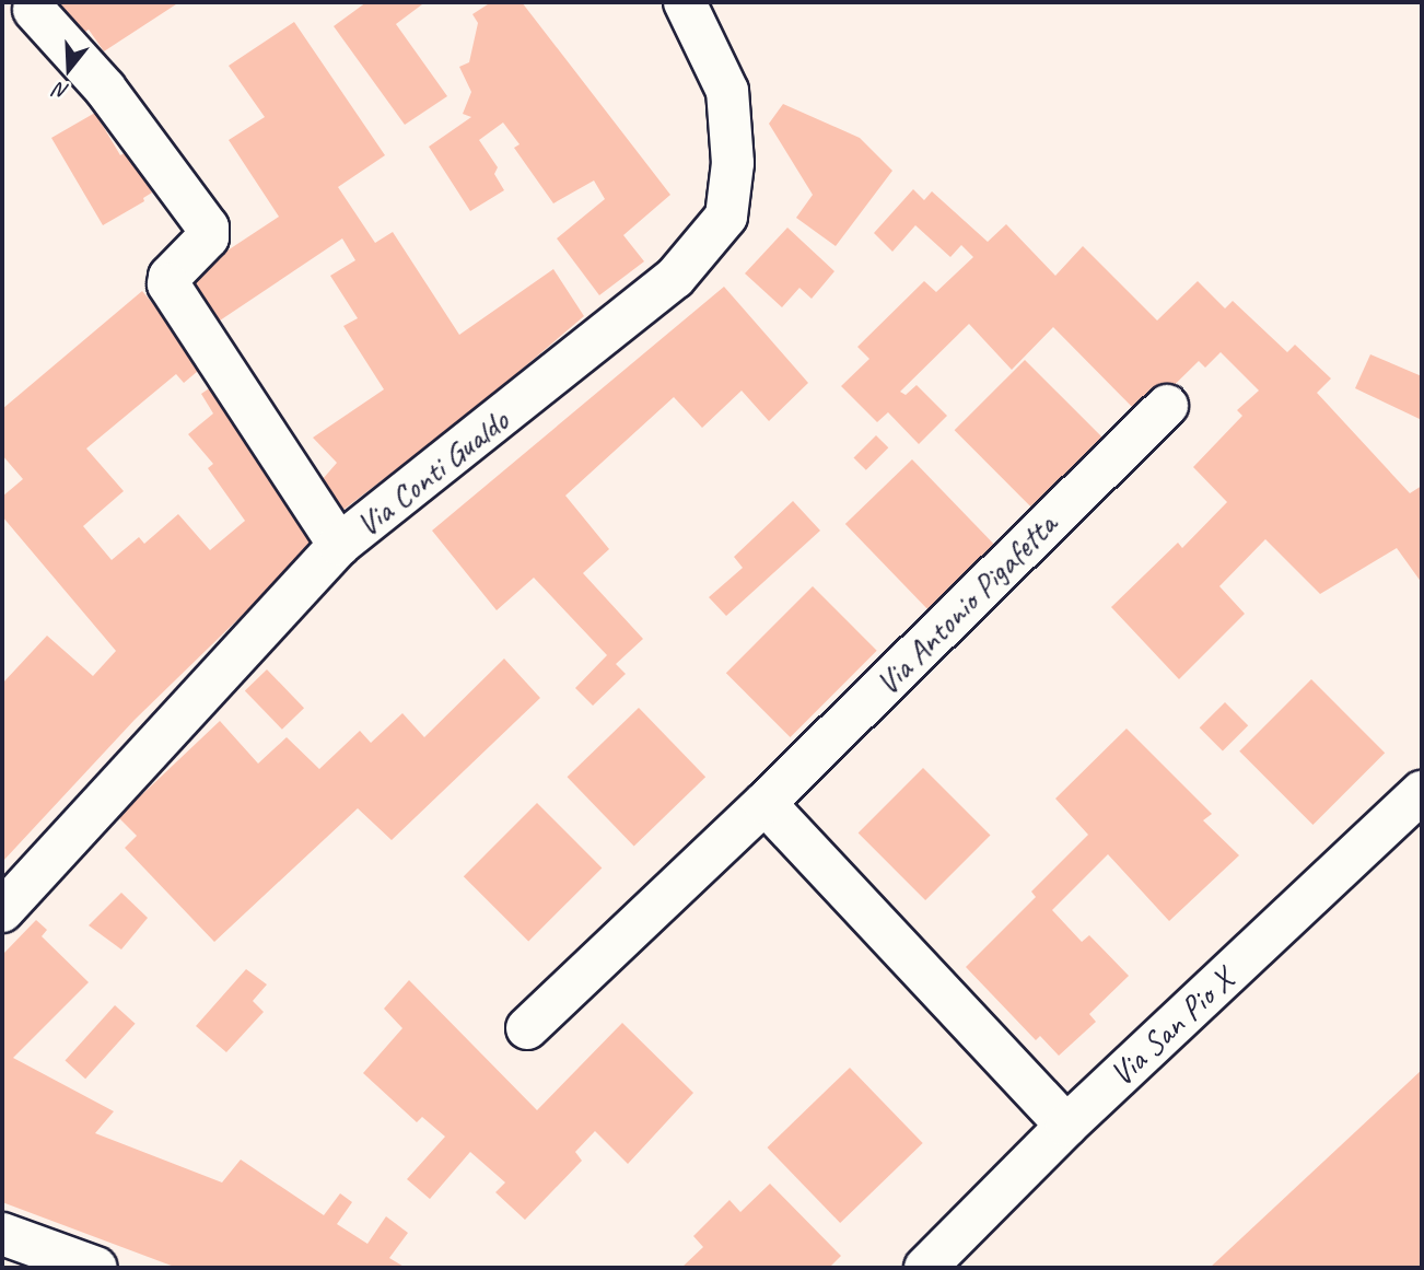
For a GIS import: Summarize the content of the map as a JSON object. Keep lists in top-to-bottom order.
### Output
{
  "streets": {
    "street": ["Via Conti Gualdo", "Via Antonio Pigafetta", "Via San Pio X"]
  },
  "north": "bottom"
}
